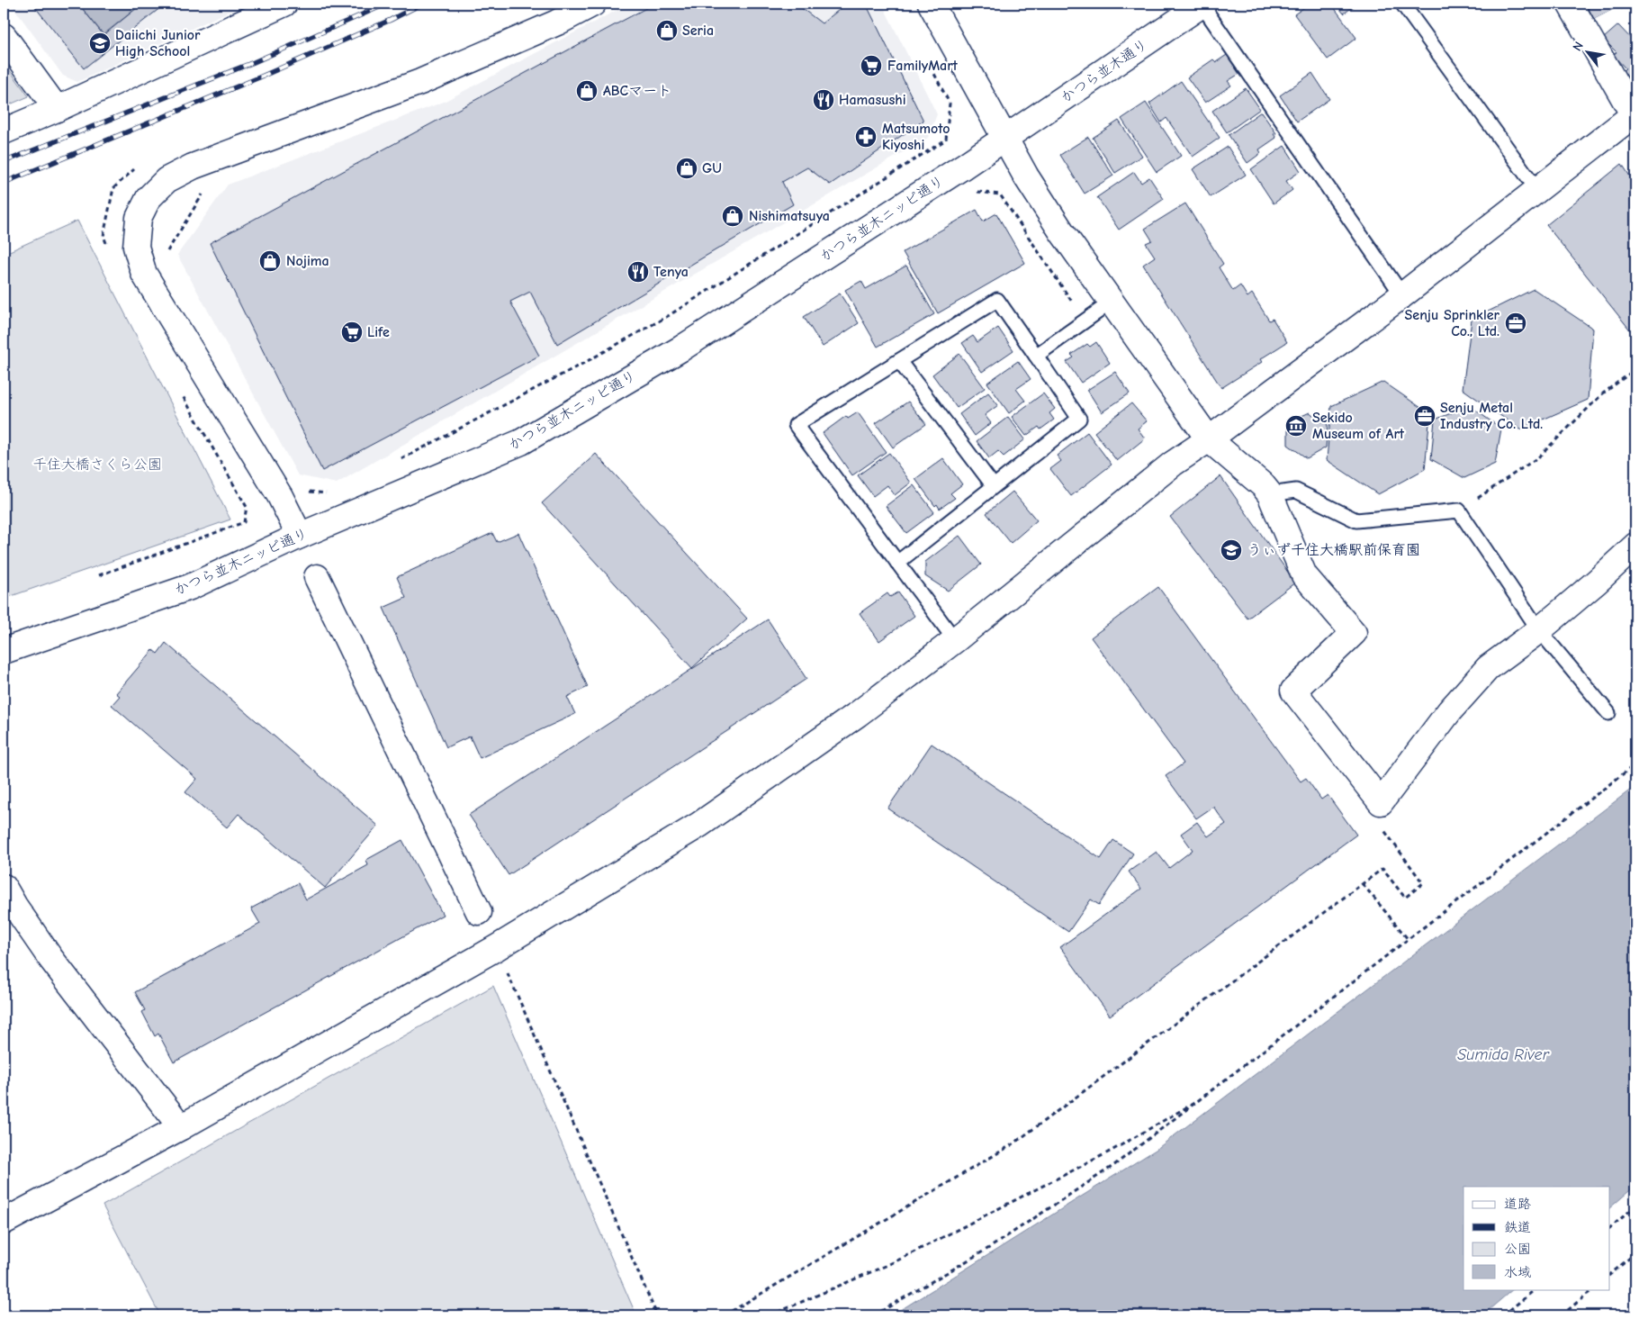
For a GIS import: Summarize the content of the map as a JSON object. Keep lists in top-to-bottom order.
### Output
{
  "streets": {
    "street": ["かつら並木通り", "かつら並木ニッピ通り"]
  },
  "crossings": [
    ["かつら並木通り", "かつら並木ニッピ通り"]
  ],
  "water": ["Sumida River"],
  "parks": ["千住大橋さくら公園"],
  "places": {
    "shop": [
      "Seria",
      "ABCマート",
      "GU",
      "Nishimatsuya",
      "Nojima"
    ],
    "school or university": ["Daiichi Junior High School", "うぃず千住大橋駅前保育園"],
    "supermarket": ["FamilyMart", "Life"],
    "restaurant": ["Hamasushi", "Tenya"],
    "pharmacy": ["Matsumoto Kiyoshi"],
    "office": ["Senju Sprinkler Co., Ltd.", "Senju Metal Industry Co. Ltd."],
    "museum": ["Sekido Museum of Art"]
  },
  "legend": [
    "道路",
    "鉄道",
    "公園",
    "水域"
  ],
  "north": "top left"
}
